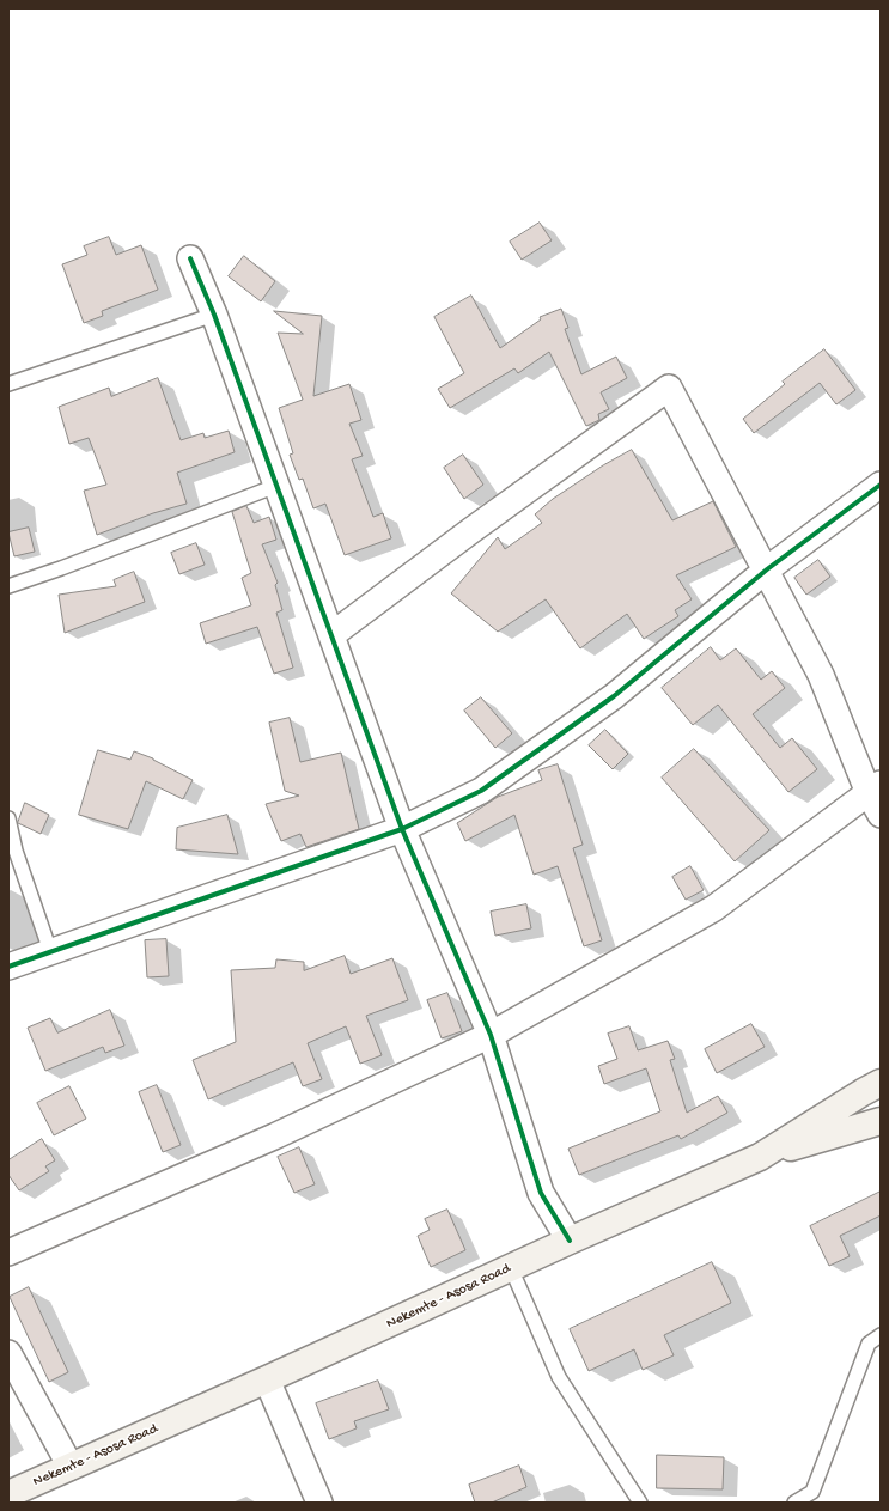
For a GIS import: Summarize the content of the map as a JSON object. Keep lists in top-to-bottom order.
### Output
{
  "streets": {
    "highway": ["Nekemte - Asosa Road"]
  }
}
